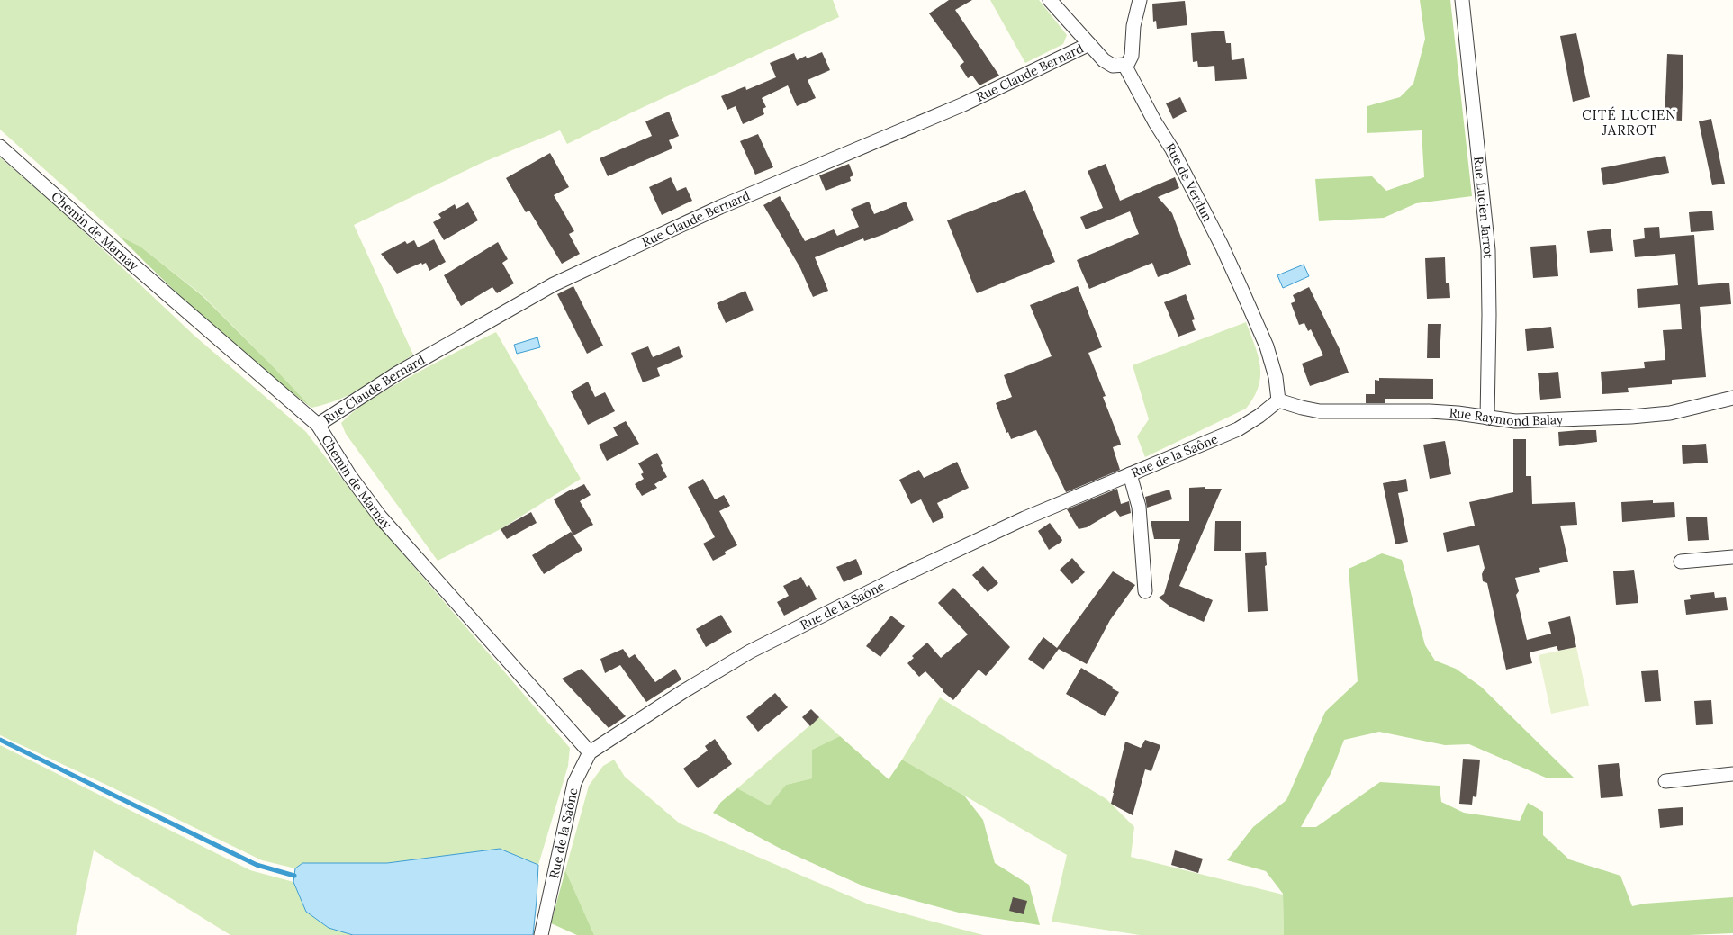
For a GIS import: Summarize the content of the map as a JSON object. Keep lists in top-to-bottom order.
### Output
{
  "streets": {
    "street": [
      "Rue Claude Bernard",
      "Rue de Verdun",
      "Rue Lucien Jarrot",
      "Chemin de Marnay",
      "Rue Raymond Balay",
      "Rue de la Saône"
    ]
  },
  "crossings": [
    ["Rue Claude Bernard", "Chemin de Marnay"],
    ["Rue de Verdun", "Rue Raymond Balay"],
    ["Rue de Verdun", "Rue de la Saône"],
    ["Rue Lucien Jarrot", "Rue Raymond Balay"],
    ["Chemin de Marnay", "Rue de la Saône"],
    ["Rue Raymond Balay", "Rue de la Saône"]
  ],
  "districts": ["CITÉ LUCIEN JARROT"]
}
